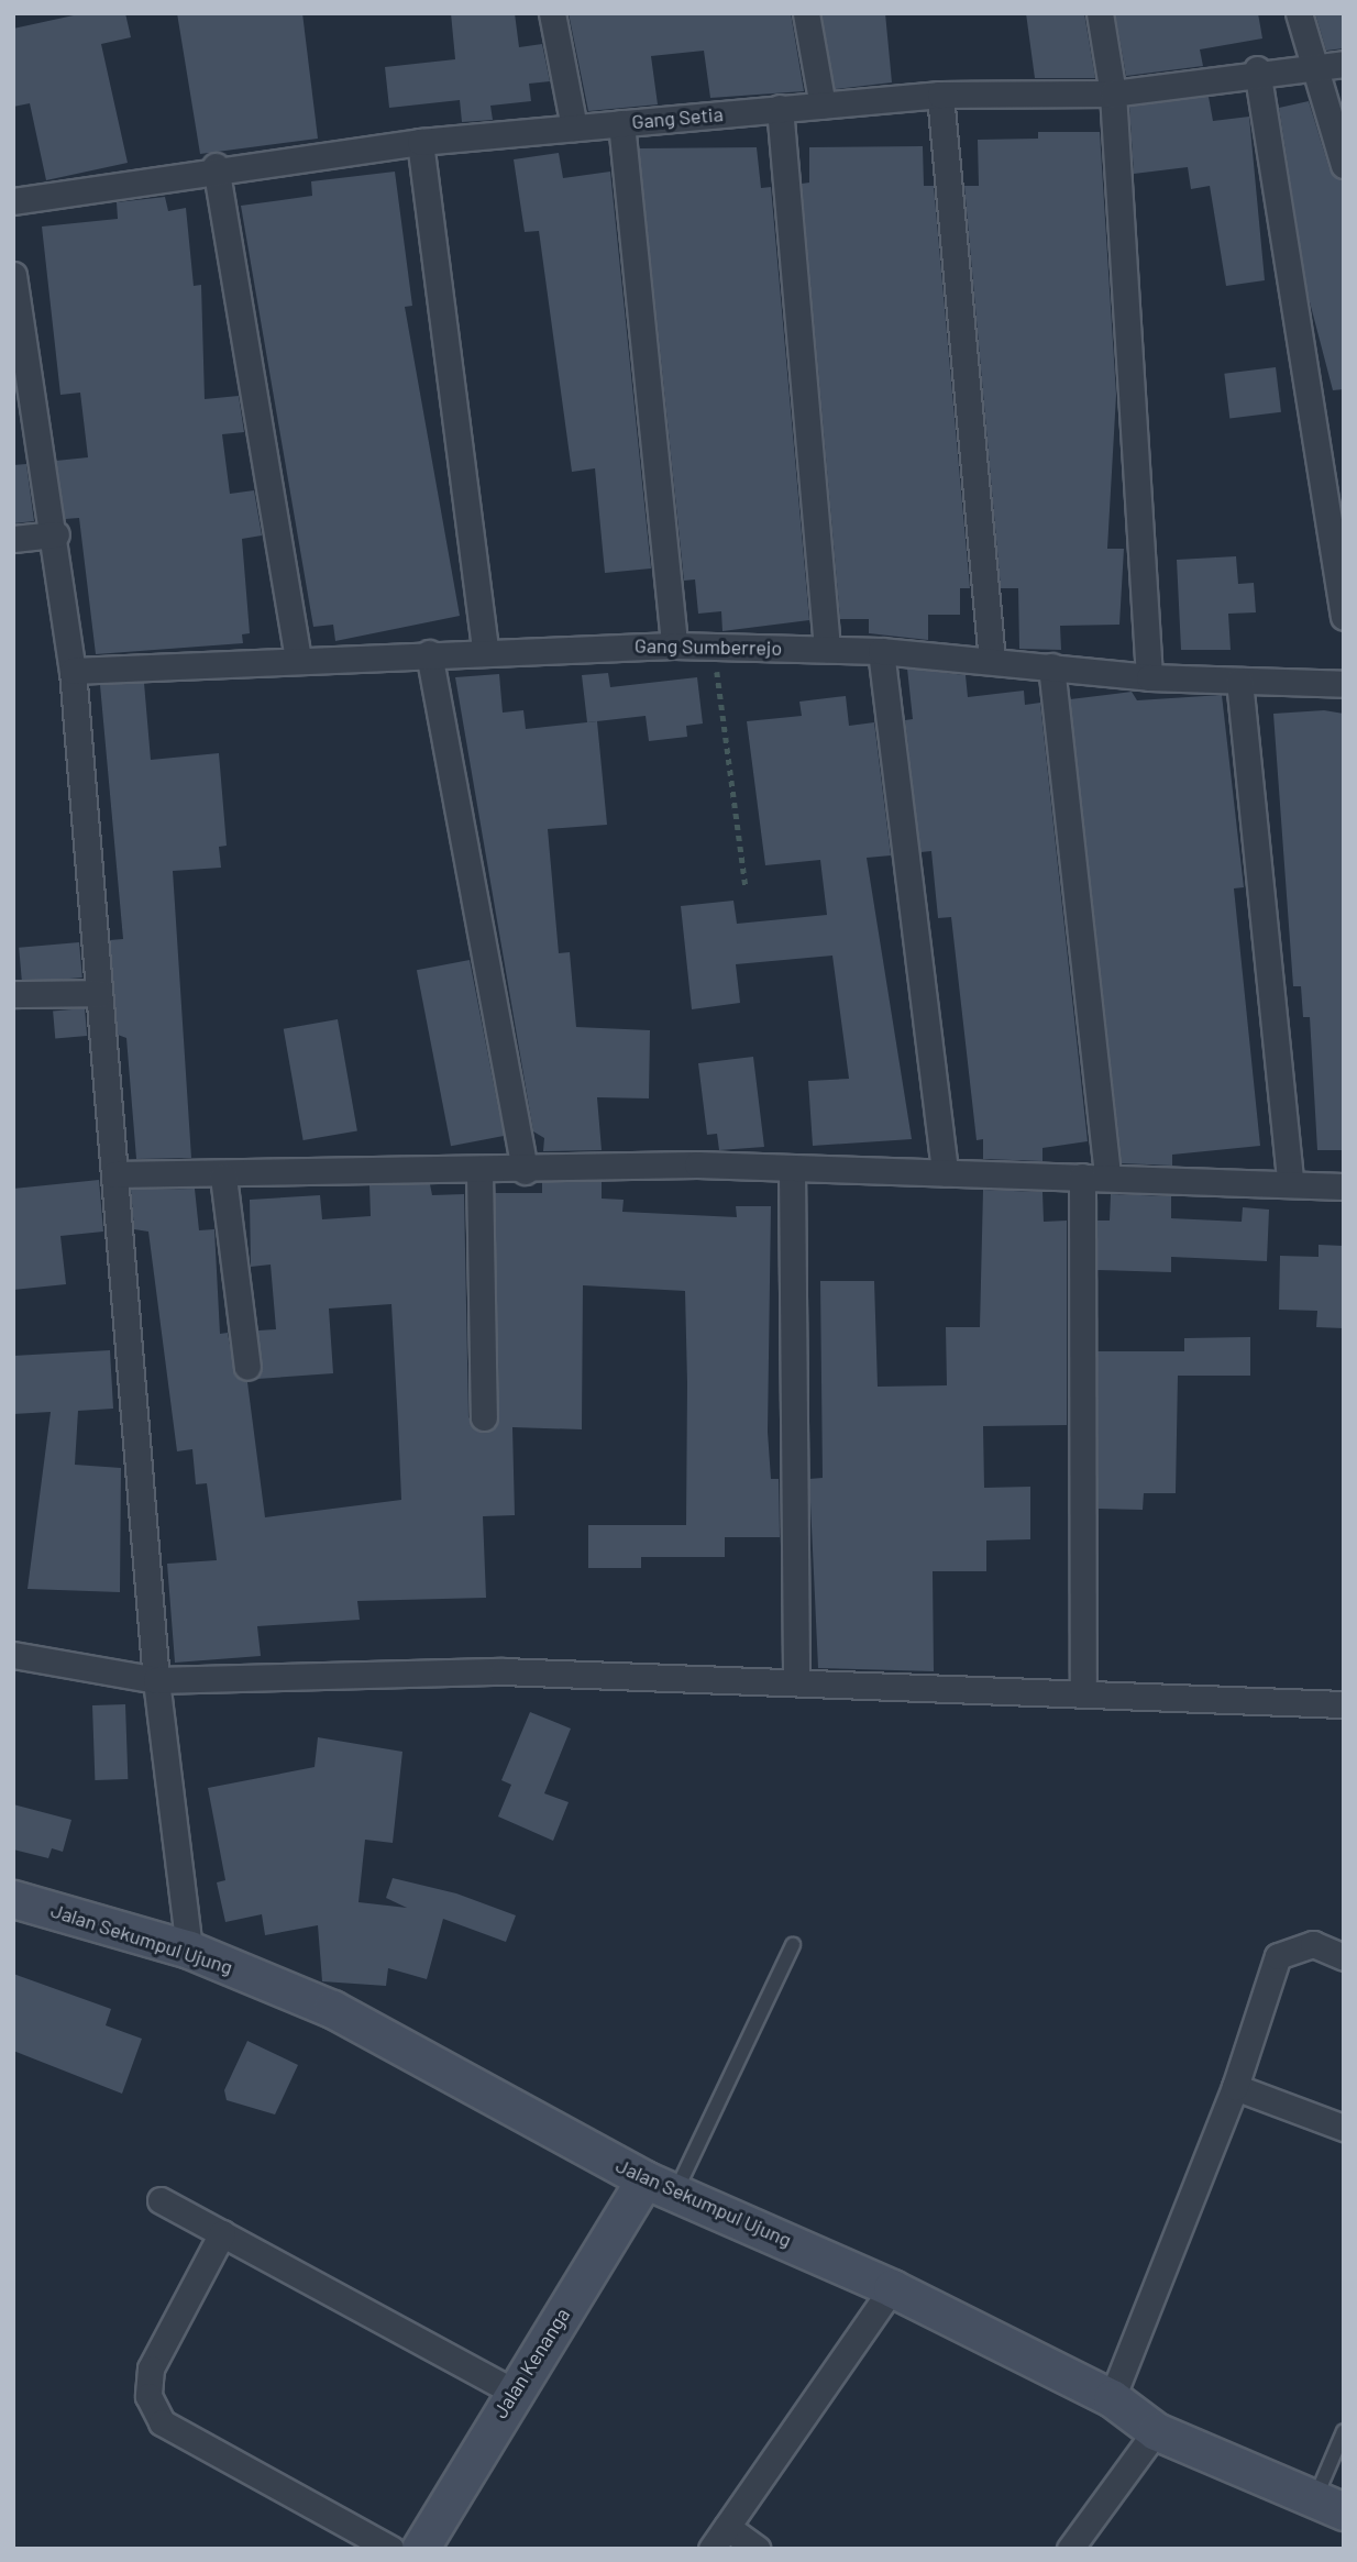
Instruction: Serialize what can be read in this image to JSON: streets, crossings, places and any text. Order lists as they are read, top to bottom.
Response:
{
  "streets": {
    "main road": ["Jalan Sekumpul Ujung", "Jalan Kenanga"],
    "street": ["Gang Setia", "Gang Sumberrejo"]
  },
  "crossings": [
    ["Jalan Sekumpul Ujung", "Jalan Kenanga"]
  ]
}
